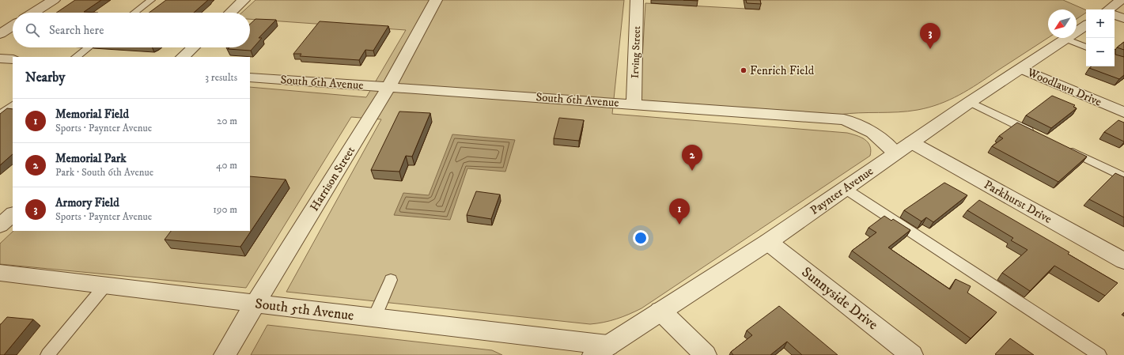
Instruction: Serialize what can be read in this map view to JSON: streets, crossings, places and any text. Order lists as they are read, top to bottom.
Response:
{
  "streets": {
    "street": [
      "Irving Street",
      "South 6th Avenue",
      "Woodlawn Drive",
      "Harrison Street",
      "Paynter Avenue",
      "Parkhurst Drive",
      "Sunnyside Drive",
      "South 5th Avenue"
    ]
  },
  "crossings": [
    ["Irving Street", "South 6th Avenue"],
    ["South 6th Avenue", "Harrison Street"],
    ["South 6th Avenue", "Paynter Avenue"],
    ["Woodlawn Drive", "Paynter Avenue"],
    ["Harrison Street", "South 5th Avenue"],
    ["Paynter Avenue", "Parkhurst Drive"],
    ["Paynter Avenue", "Sunnyside Drive"],
    ["Paynter Avenue", "South 5th Avenue"]
  ],
  "places": ["Fenrich Field"],
  "north": "bottom left",
  "page": {
    "map_buttons": ["+", "−"],
    "search": "Search here",
    "pins": ["3", "2", "1"],
    "heading": ["Nearby", "3 results"],
    "list": [
      {
        "mark": "1",
        "name": "Memorial Field",
        "note": "Sports · Paynter Avenue",
        "value": "20 m"
      },
      {
        "mark": "2",
        "name": "Memorial Park",
        "note": "Park · South 6th Avenue",
        "value": "40 m"
      },
      {
        "mark": "3",
        "name": "Armory Field",
        "note": "Sports · Paynter Avenue",
        "value": "190 m"
      }
    ]
  }
}
